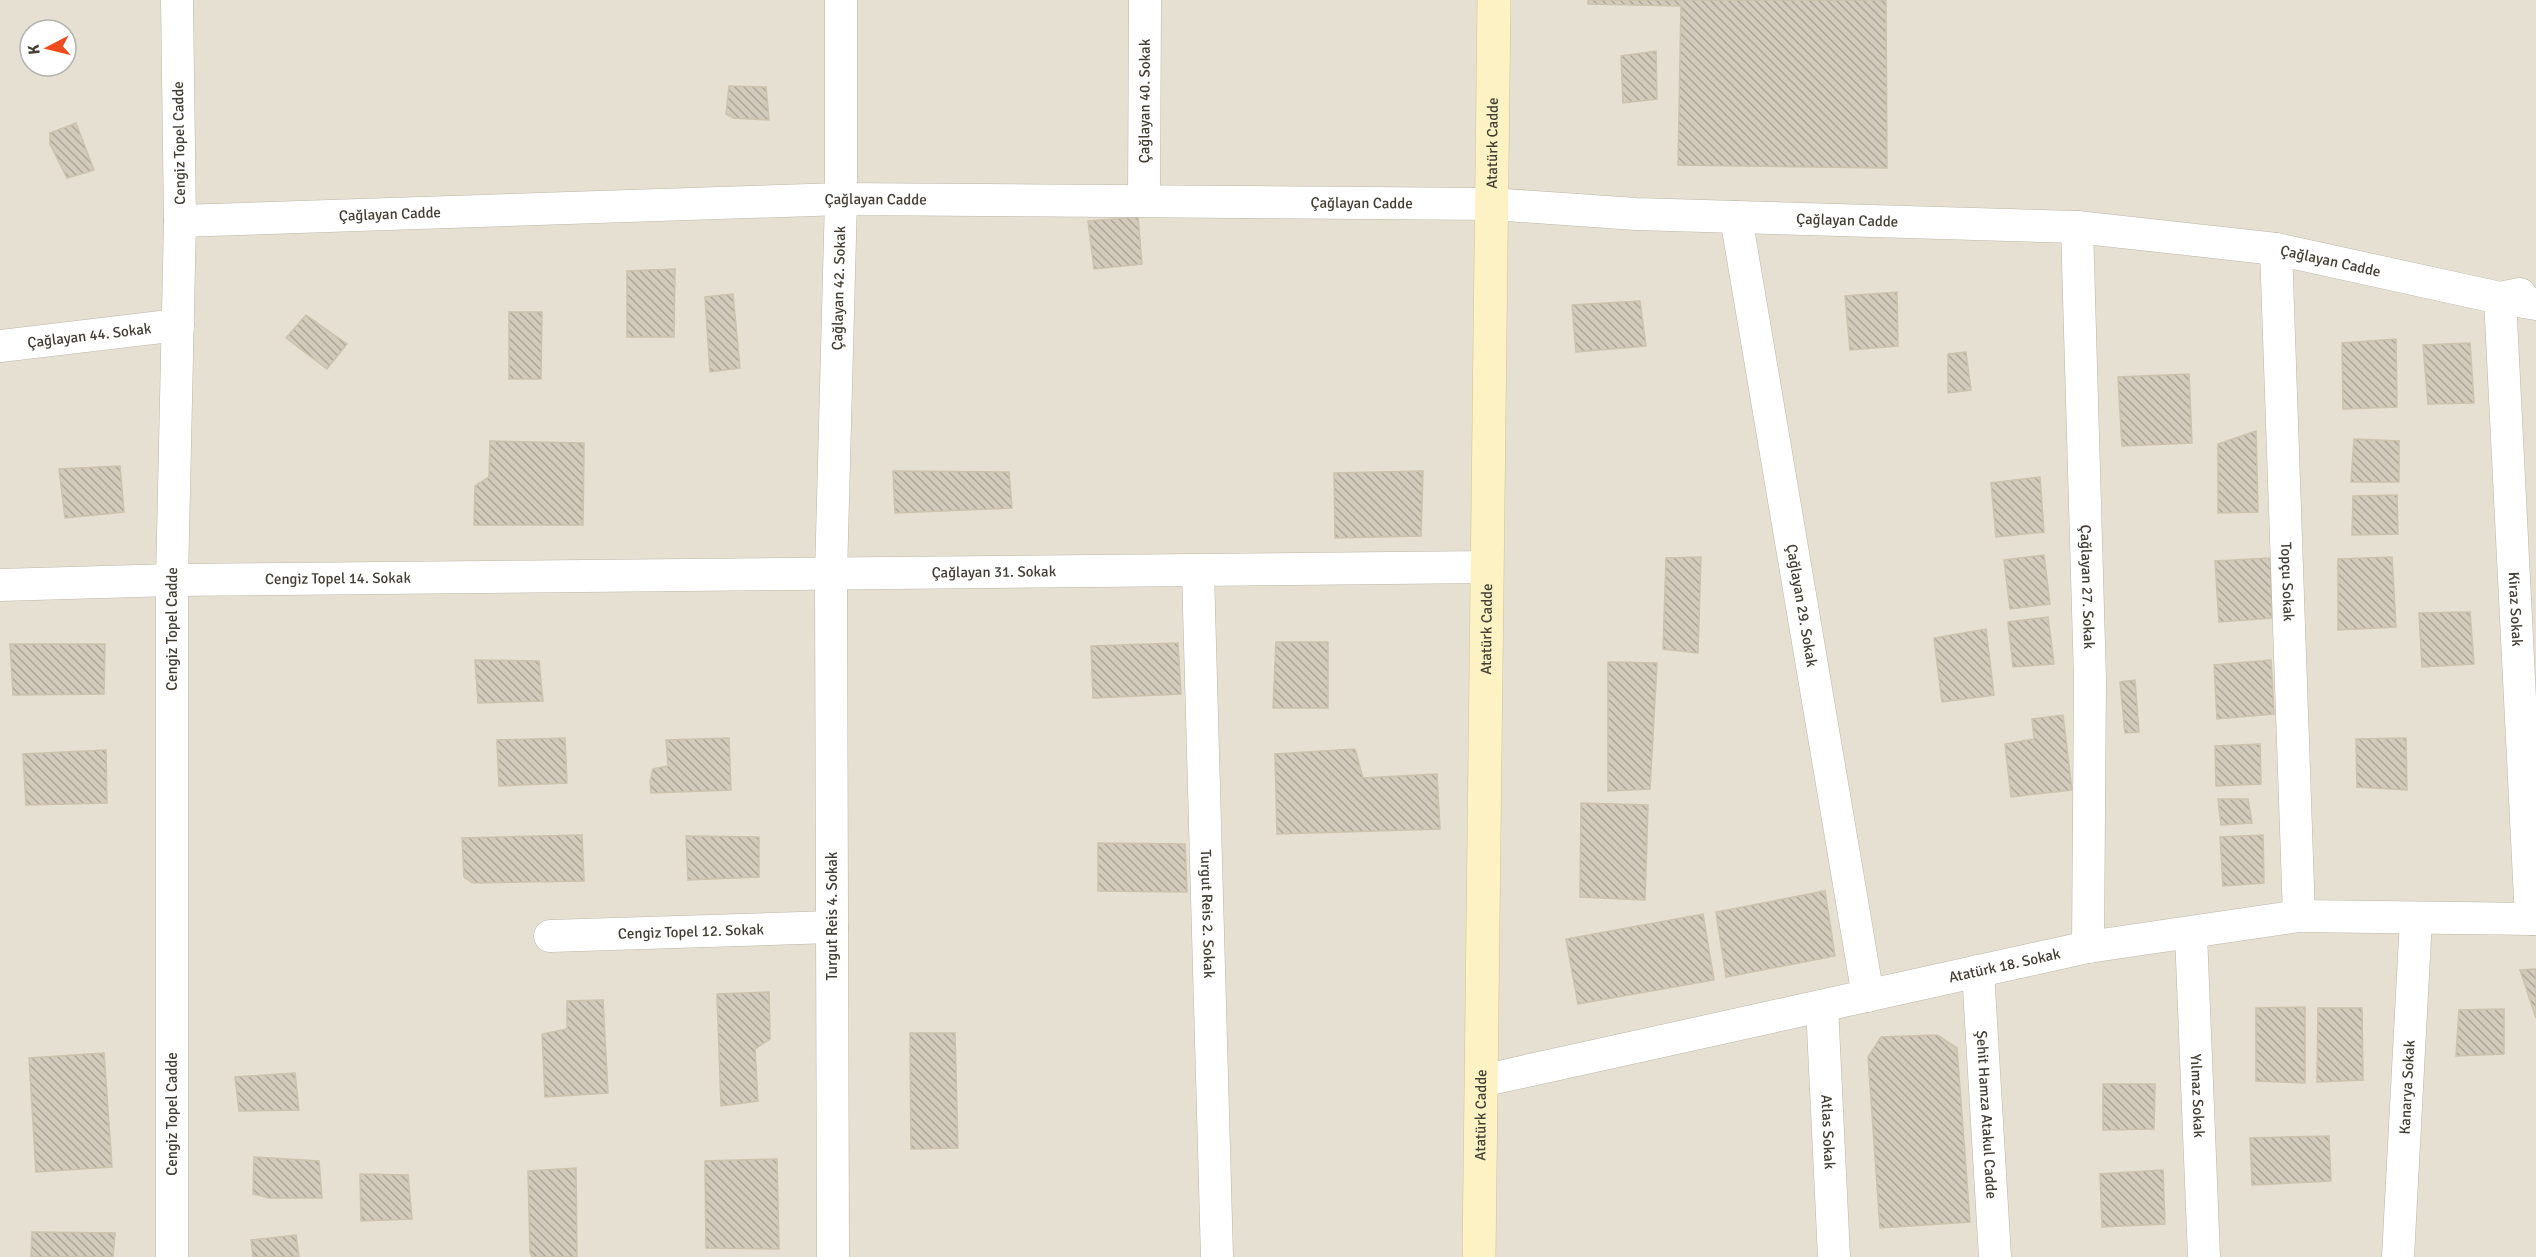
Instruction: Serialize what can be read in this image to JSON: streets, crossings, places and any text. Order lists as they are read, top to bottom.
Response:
{
  "streets": {
    "main road": ["Atatürk Cadde"],
    "street": [
      "Çağlayan 40. Sokak",
      "Cengiz Topel Cadde",
      "Çağlayan Cadde",
      "Çağlayan 42. Sokak",
      "Çağlayan 44. Sokak",
      "Çağlayan 31. Sokak",
      "Cengiz Topel 14. Sokak",
      "Topçu Sokak",
      "Çağlayan 27. Sokak",
      "Çağlayan 29. Sokak",
      "Kiraz Sokak",
      "Turgut Reis 2. Sokak",
      "Turgut Reis 4. Sokak",
      "Cengiz Topel 12. Sokak",
      "Atatürk 18. Sokak",
      "Kanarya Sokak",
      "Yılmaz Sokak",
      "Şehit Hamza Atakul Cadde",
      "Atlas Sokak"
    ]
  },
  "crossings": [
    ["Çağlayan 40. Sokak", "Çağlayan Cadde"],
    ["Cengiz Topel Cadde", "Çağlayan Cadde"],
    ["Cengiz Topel Cadde", "Çağlayan 44. Sokak"],
    ["Cengiz Topel Cadde", "Cengiz Topel 14. Sokak"],
    ["Atatürk Cadde", "Çağlayan Cadde"],
    ["Atatürk Cadde", "Çağlayan 31. Sokak"],
    ["Atatürk Cadde", "Atatürk 18. Sokak"],
    ["Çağlayan Cadde", "Çağlayan 42. Sokak"],
    ["Çağlayan Cadde", "Topçu Sokak"],
    ["Çağlayan Cadde", "Çağlayan 27. Sokak"],
    ["Çağlayan Cadde", "Çağlayan 29. Sokak"],
    ["Çağlayan Cadde", "Kiraz Sokak"],
    ["Çağlayan 42. Sokak", "Çağlayan 31. Sokak"],
    ["Çağlayan 42. Sokak", "Turgut Reis 4. Sokak"],
    ["Çağlayan 31. Sokak", "Cengiz Topel 14. Sokak"],
    ["Çağlayan 31. Sokak", "Turgut Reis 2. Sokak"],
    ["Çağlayan 31. Sokak", "Turgut Reis 4. Sokak"],
    ["Topçu Sokak", "Atatürk 18. Sokak"],
    ["Çağlayan 27. Sokak", "Atatürk 18. Sokak"],
    ["Çağlayan 29. Sokak", "Atatürk 18. Sokak"],
    ["Kiraz Sokak", "Atatürk 18. Sokak"],
    ["Turgut Reis 4. Sokak", "Cengiz Topel 12. Sokak"],
    ["Atatürk 18. Sokak", "Kanarya Sokak"],
    ["Atatürk 18. Sokak", "Yılmaz Sokak"],
    ["Atatürk 18. Sokak", "Şehit Hamza Atakul Cadde"],
    ["Atatürk 18. Sokak", "Atlas Sokak"]
  ],
  "north": "left"
}
